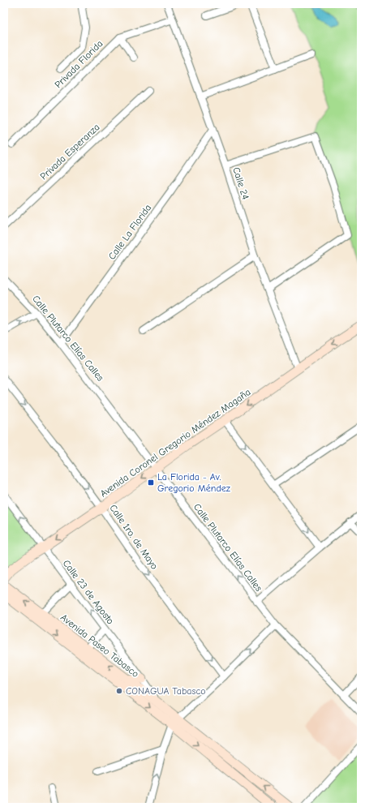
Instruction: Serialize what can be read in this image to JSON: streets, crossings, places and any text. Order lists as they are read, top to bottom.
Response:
{
  "streets": {
    "main road": ["Avenida Coronel Gregorio Méndez Magaña", "Avenida Paseo Tabasco"],
    "street": [
      "Privada Florida",
      "Privada Esperanza",
      "Calle 24",
      "Calle La Florida",
      "Calle Plutarco Elías Calles",
      "Calle 1ro. de Mayo",
      "Calle 23 de Agosto"
    ]
  },
  "crossings": [
    ["Privada Florida", "Calle 24"],
    ["Calle 24", "Calle La Florida"],
    ["Calle 24", "Avenida Coronel Gregorio Méndez Magaña"],
    ["Calle La Florida", "Calle Plutarco Elías Calles"],
    ["Calle Plutarco Elías Calles", "Avenida Coronel Gregorio Méndez Magaña"],
    ["Avenida Coronel Gregorio Méndez Magaña", "Calle 1ro. de Mayo"],
    ["Avenida Coronel Gregorio Méndez Magaña", "Calle 23 de Agosto"],
    ["Calle 23 de Agosto", "Avenida Paseo Tabasco"]
  ],
  "one_way": ["Avenida Coronel Gregorio Méndez Magaña", "Calle 1ro. de Mayo", "Calle 23 de Agosto"],
  "places": {
    "transit": ["La Florida - Av. Gregorio Méndez"],
    "other": ["CONAGUA Tabasco"]
  }
}
